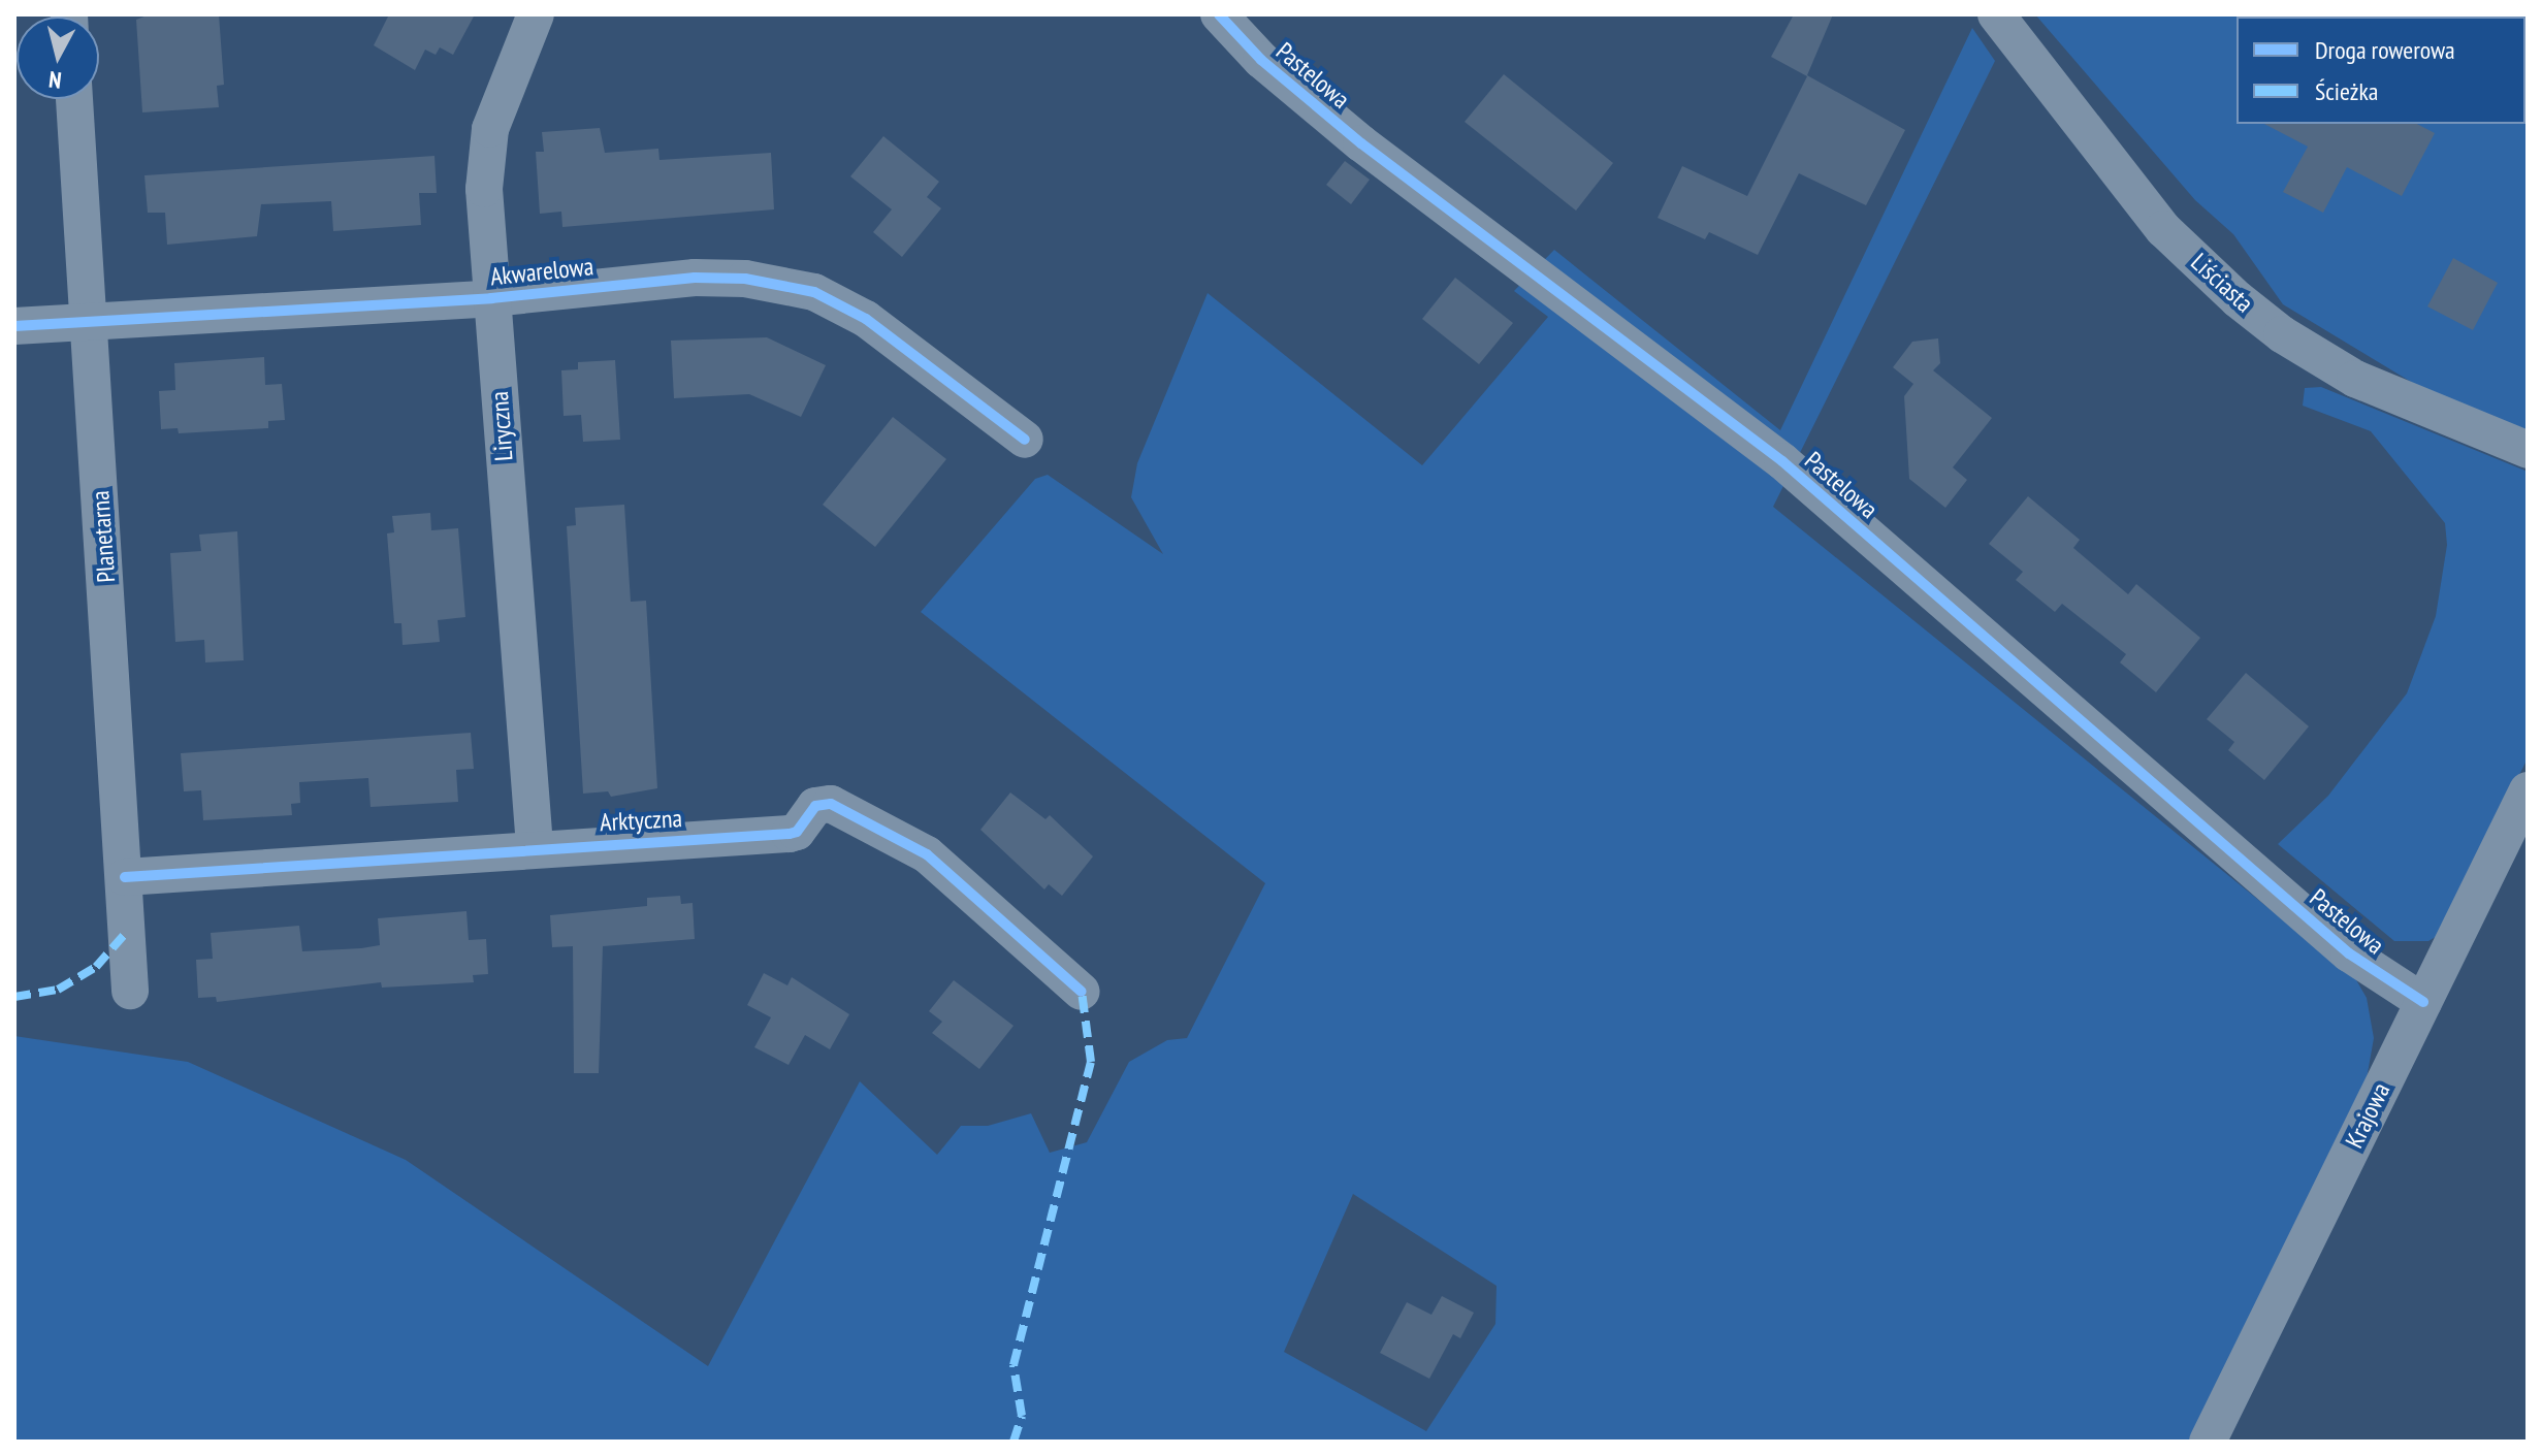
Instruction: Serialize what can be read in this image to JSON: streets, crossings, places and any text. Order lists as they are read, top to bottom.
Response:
{
  "streets": {
    "street": [
      "Pastelowa",
      "Akwarelowa",
      "Liściasta",
      "Liryczna",
      "Planetarna",
      "Arktyczna",
      "Krajowa"
    ]
  },
  "crossings": [
    ["Pastelowa", "Krajowa"],
    ["Akwarelowa", "Liryczna"],
    ["Akwarelowa", "Planetarna"],
    ["Liryczna", "Arktyczna"],
    ["Planetarna", "Arktyczna"]
  ],
  "legend": ["Droga rowerowa", "Ścieżka"],
  "north": "bottom"
}
